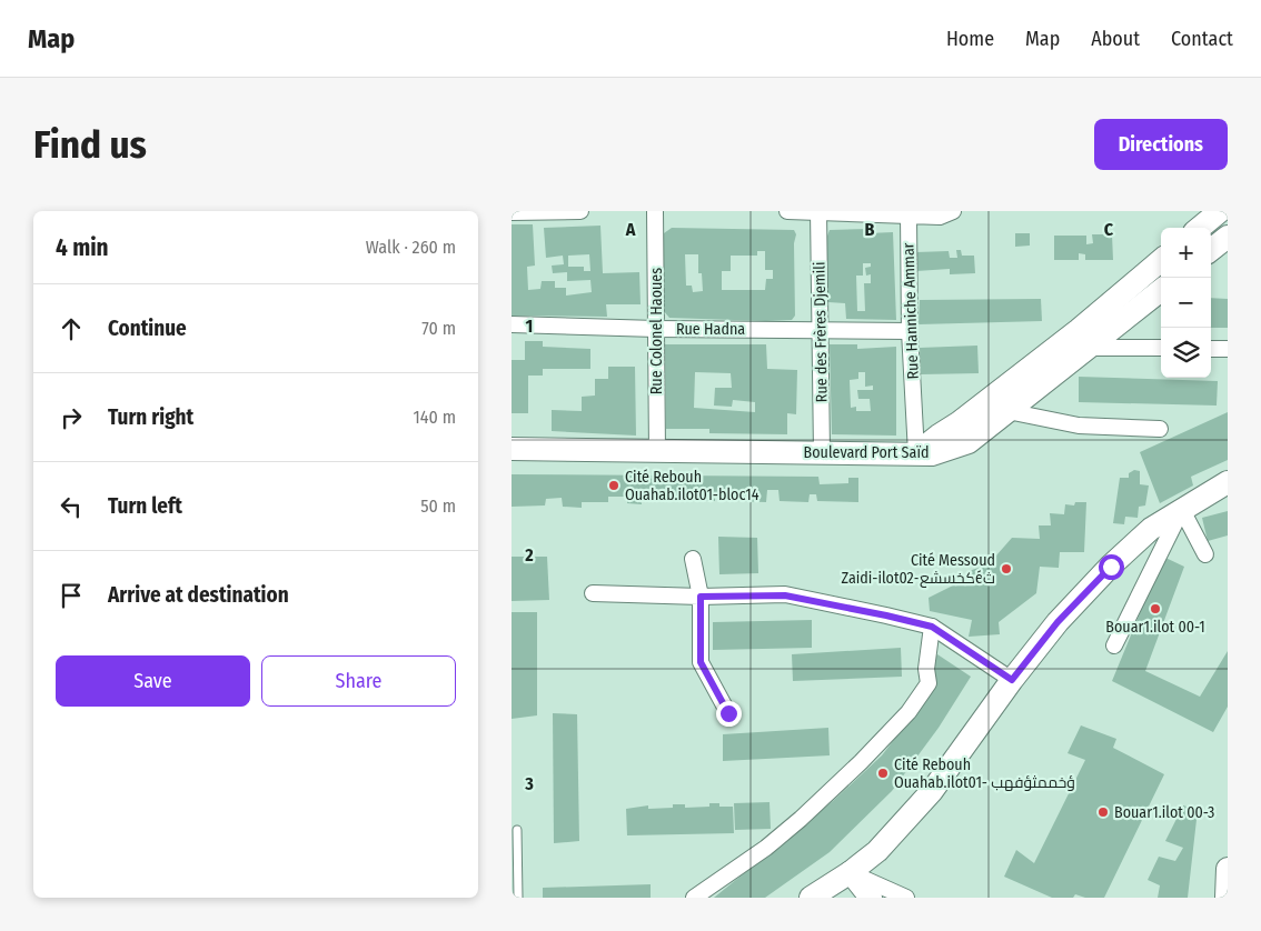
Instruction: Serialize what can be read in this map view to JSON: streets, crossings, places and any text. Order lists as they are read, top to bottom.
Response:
{
  "streets": {
    "main road": ["Boulevard Port Saïd"],
    "street": [
      "Rue Hanniche Ammar",
      "Rue Hadna",
      "Rue Colonel Haoues",
      "Rue des Frères Djemili"
    ]
  },
  "crossings": [
    ["Rue Hanniche Ammar", "Rue Hadna"],
    ["Rue Hanniche Ammar", "Boulevard Port Saïd"],
    ["Rue Hadna", "Rue Colonel Haoues"],
    ["Rue Hadna", "Rue des Frères Djemili"],
    ["Rue Colonel Haoues", "Boulevard Port Saïd"],
    ["Rue des Frères Djemili", "Boulevard Port Saïd"]
  ],
  "places": [
    "Cité Rebouh Ouahab.ilot01-bloc14",
    "Cité Messoud Zaidi-ilot02-كخسشعéث",
    "Bouar1.ilot 00-1",
    "Cité Rebouh Ouahab.ilot01- ؤخممثؤفهب",
    "Bouar1.ilot 00-3"
  ],
  "page": {
    "header": "Map",
    "nav": [
      "Home",
      "Map",
      "About",
      "Contact"
    ],
    "buttons": [
      "Directions",
      ["Save", "Share"]
    ],
    "title": "Find us",
    "heading": ["4 min", "Walk · 260 m"],
    "map_buttons": ["+", "−"],
    "list": [
      ["Continue", "70 m"],
      ["Turn right", "140 m"],
      ["Turn left", "50 m"],
      "Arrive at destination"
    ]
  },
  "grid": {
    "columns": ["A", "B", "C"],
    "rows": ["1", "2", "3"]
  }
}
